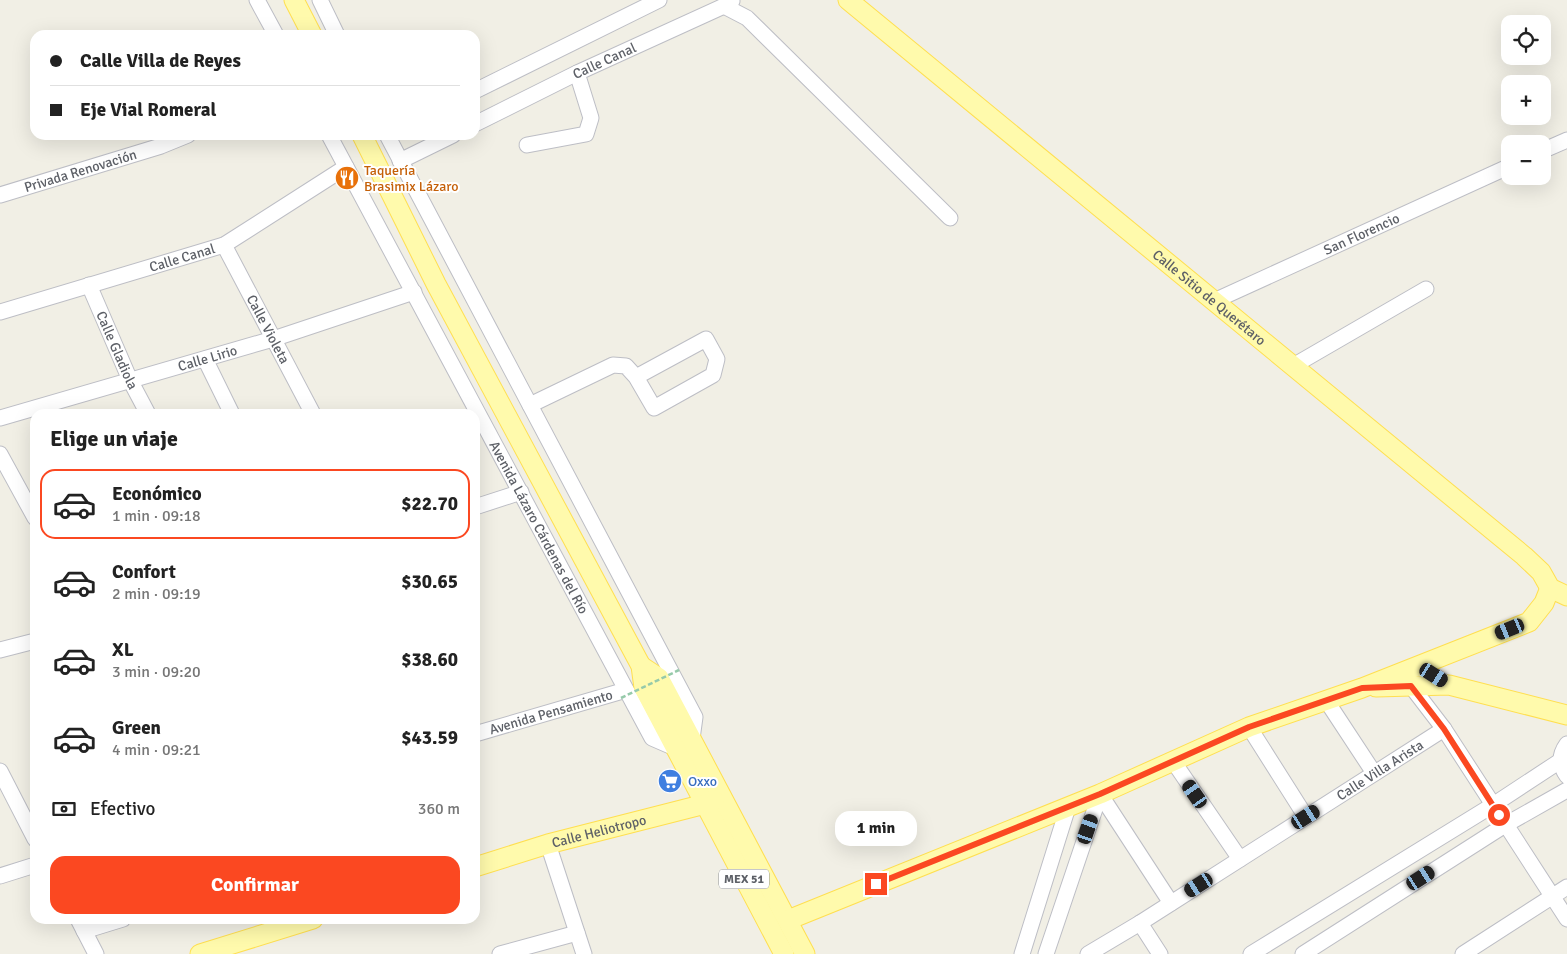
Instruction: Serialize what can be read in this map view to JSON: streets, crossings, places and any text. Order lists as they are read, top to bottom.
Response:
{
  "streets": {
    "main road": [
      "Calle Sitio de Querétaro",
      "Avenida Lázaro Cárdenas del Río",
      "Calle Heliotropo",
      "MEX 51"
    ],
    "street": [
      "Calle Canal",
      "Privada Renovación",
      "San Florencio",
      "Calle Violeta",
      "Calle Gladiola",
      "Calle Lirio",
      "Avenida Pensamiento",
      "Calle Villa Arista"
    ]
  },
  "crossings": [
    ["Calle Canal", "Calle Violeta"],
    ["Calle Canal", "Calle Gladiola"],
    ["Calle Canal", "Avenida Lázaro Cárdenas del Río"],
    ["San Florencio", "Calle Sitio de Querétaro"],
    ["Calle Violeta", "Calle Lirio"],
    ["Calle Gladiola", "Calle Lirio"],
    ["Calle Lirio", "Avenida Lázaro Cárdenas del Río"],
    ["Avenida Lázaro Cárdenas del Río", "Avenida Pensamiento"],
    ["Avenida Lázaro Cárdenas del Río", "Calle Heliotropo"]
  ],
  "places": {
    "restaurant": ["Taquería Brasimix Lázaro"],
    "supermarket": ["Oxxo"]
  },
  "page": {
    "map_buttons": ["+", "−"],
    "banner": ["Calle Villa de Reyes", "Eje Vial Romeral"],
    "heading": "Elige un viaje",
    "list": [
      {
        "name": "Económico",
        "note": "1 min · 09:18",
        "value": "$22.70"
      },
      {
        "name": "Confort",
        "note": "2 min · 09:19",
        "value": "$30.65"
      },
      {
        "name": "XL",
        "note": "3 min · 09:20",
        "value": "$38.60"
      },
      {
        "name": "Green",
        "note": "4 min · 09:21",
        "value": "$43.59"
      }
    ],
    "pay": ["Efectivo", "360 m"],
    "bubble": "1 min",
    "buttons": "Confirmar"
  }
}
